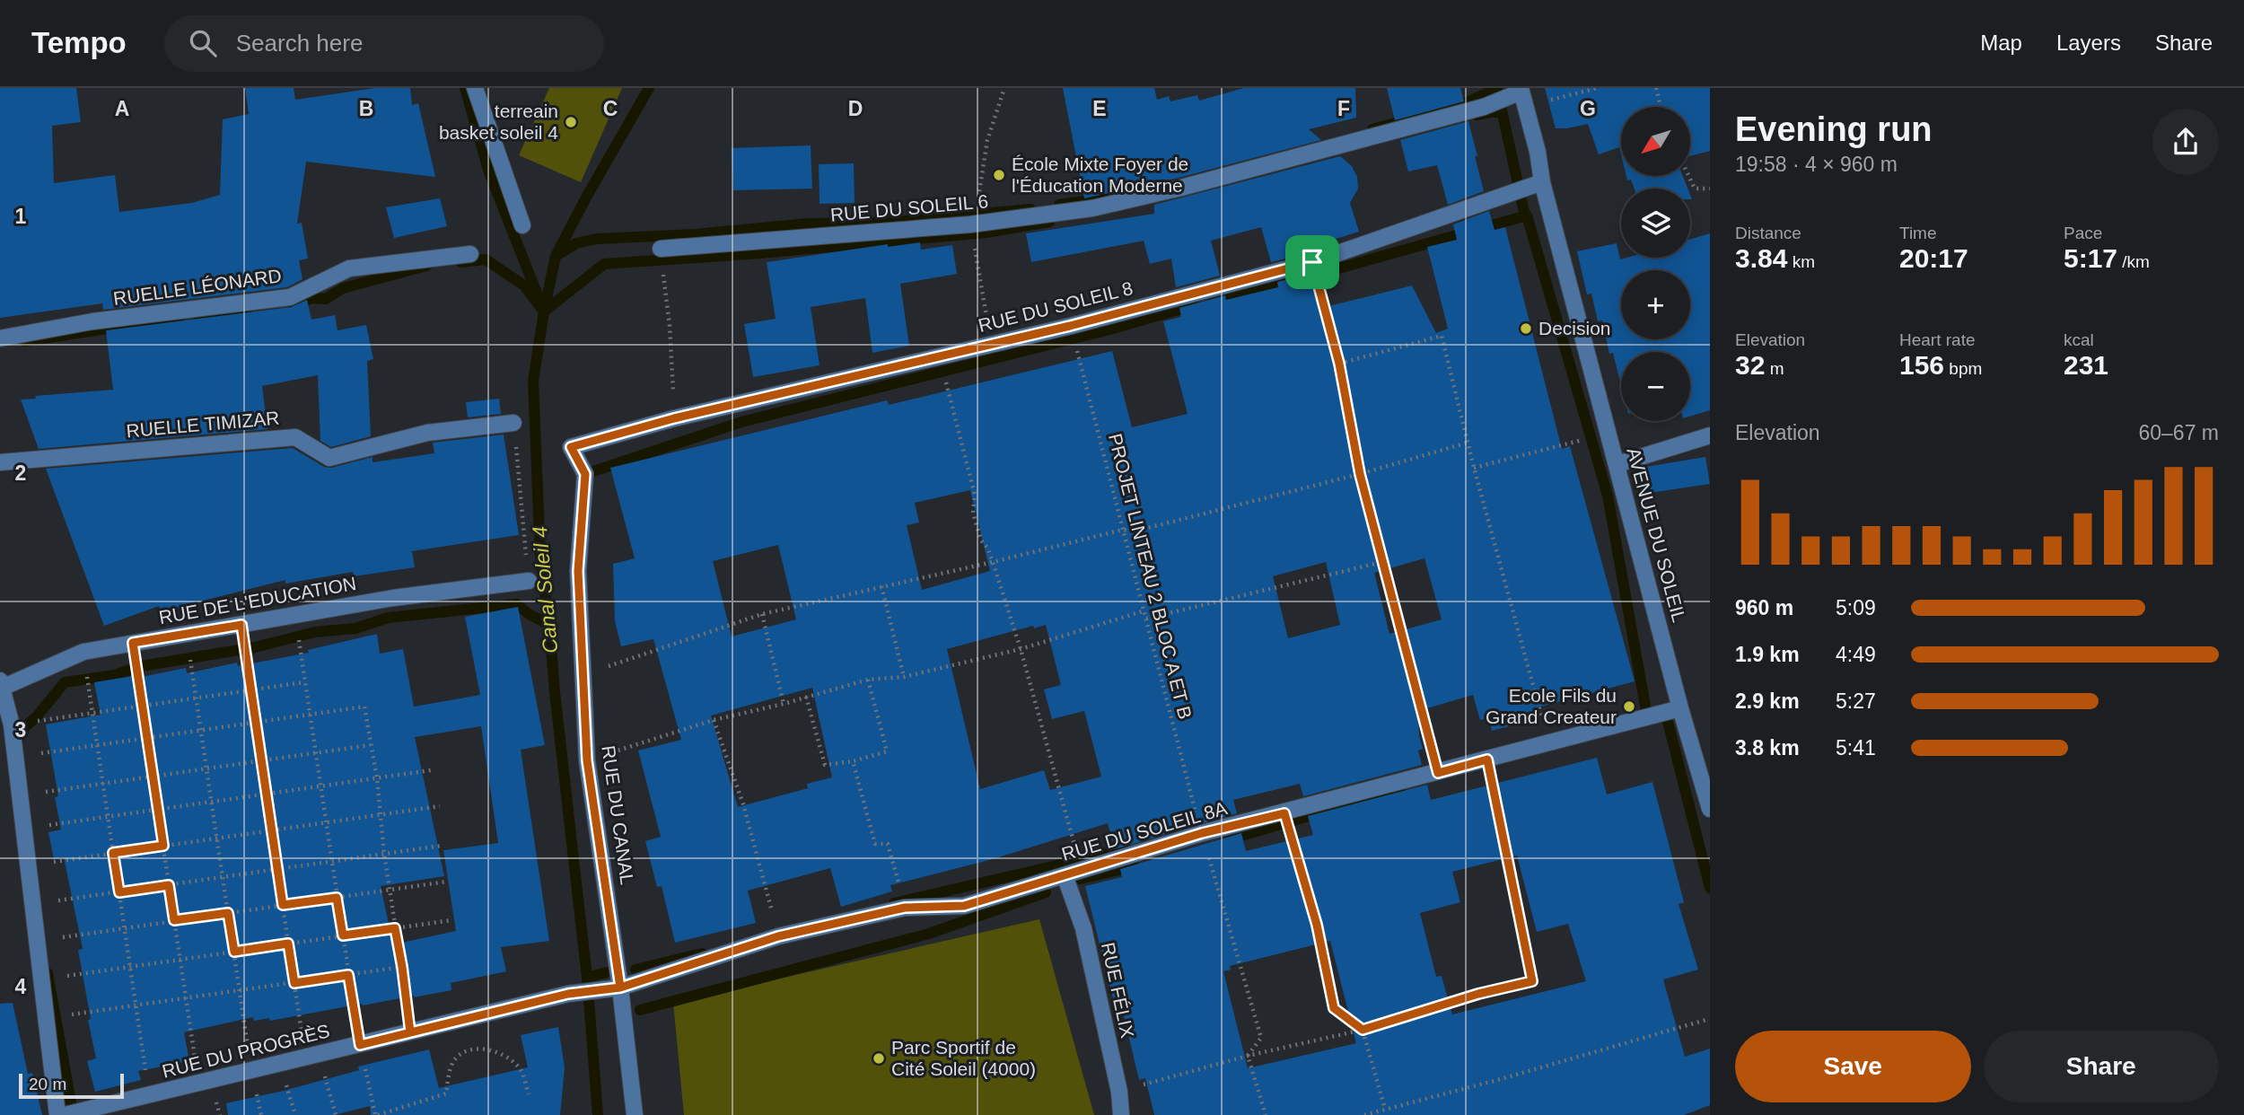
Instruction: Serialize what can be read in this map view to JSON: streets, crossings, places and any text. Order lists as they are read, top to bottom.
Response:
{
  "streets": {
    "street": [
      "RUE DU SOLEIL 6",
      "RUELLE LÉONARD",
      "RUE DU SOLEIL 8",
      "RUELLE TIMIZAR",
      "AVENUE DU SOLEIL",
      "RUE DE L'EDUCATION",
      "RUE DU CANAL",
      "RUE DU SOLEIL 8A",
      "RUE FÉLIX",
      "RUE DU PROGRÈS"
    ],
    "path": ["PROJET LINTEAU 2 BLOC A ET B"]
  },
  "crossings": [
    ["RUE DU SOLEIL 6", "AVENUE DU SOLEIL"],
    ["RUE DU SOLEIL 8", "AVENUE DU SOLEIL"],
    ["RUE DU SOLEIL 8", "PROJET LINTEAU 2 BLOC A ET B"],
    ["RUE DU SOLEIL 8", "RUE DU CANAL"],
    ["AVENUE DU SOLEIL", "RUE DU SOLEIL 8A"],
    ["PROJET LINTEAU 2 BLOC A ET B", "RUE DU SOLEIL 8A"],
    ["RUE DU CANAL", "RUE DU SOLEIL 8A"],
    ["RUE DU CANAL", "RUE DU PROGRÈS"],
    ["RUE DU SOLEIL 8A", "RUE FÉLIX"],
    ["RUE DU SOLEIL 8A", "RUE DU PROGRÈS"]
  ],
  "water": ["Canal Soleil 4"],
  "places": [
    "terreain basket soleil 4",
    "École Mixte Foyer de l'Éducation Moderne",
    "Decision",
    "Ecole Fils du Grand Createur",
    "Parc Sportif de Cité Soleil (4000)"
  ],
  "scale_bar": "20 m",
  "north": "bottom left",
  "page": {
    "header": "Tempo",
    "search": "Search here",
    "nav": ["Map", "Layers", "Share"],
    "heading": ["Evening run", "19:58 · 4 × 960 m"],
    "map_buttons": ["+", "−"],
    "stats": [
      ["Distance", "3.84 km"],
      ["Time", "20:17"],
      ["Pace", "5:17 /km"],
      ["Elevation", "32 m"],
      ["Heart rate", "156 bpm"],
      ["kcal", "231"]
    ],
    "chart": ["Elevation", "60–67 m"],
    "list": [
      {
        "name": "960 m",
        "note": "5:09"
      },
      {
        "name": "1.9 km",
        "note": "4:49"
      },
      {
        "name": "2.9 km",
        "note": "5:27"
      },
      {
        "name": "3.8 km",
        "note": "5:41"
      }
    ],
    "buttons": ["Save", "Share"],
    "scale": "20 m"
  },
  "grid": {
    "columns": [
      "A",
      "B",
      "C",
      "D",
      "E",
      "F",
      "G"
    ],
    "rows": [
      "1",
      "2",
      "3",
      "4"
    ]
  }
}
